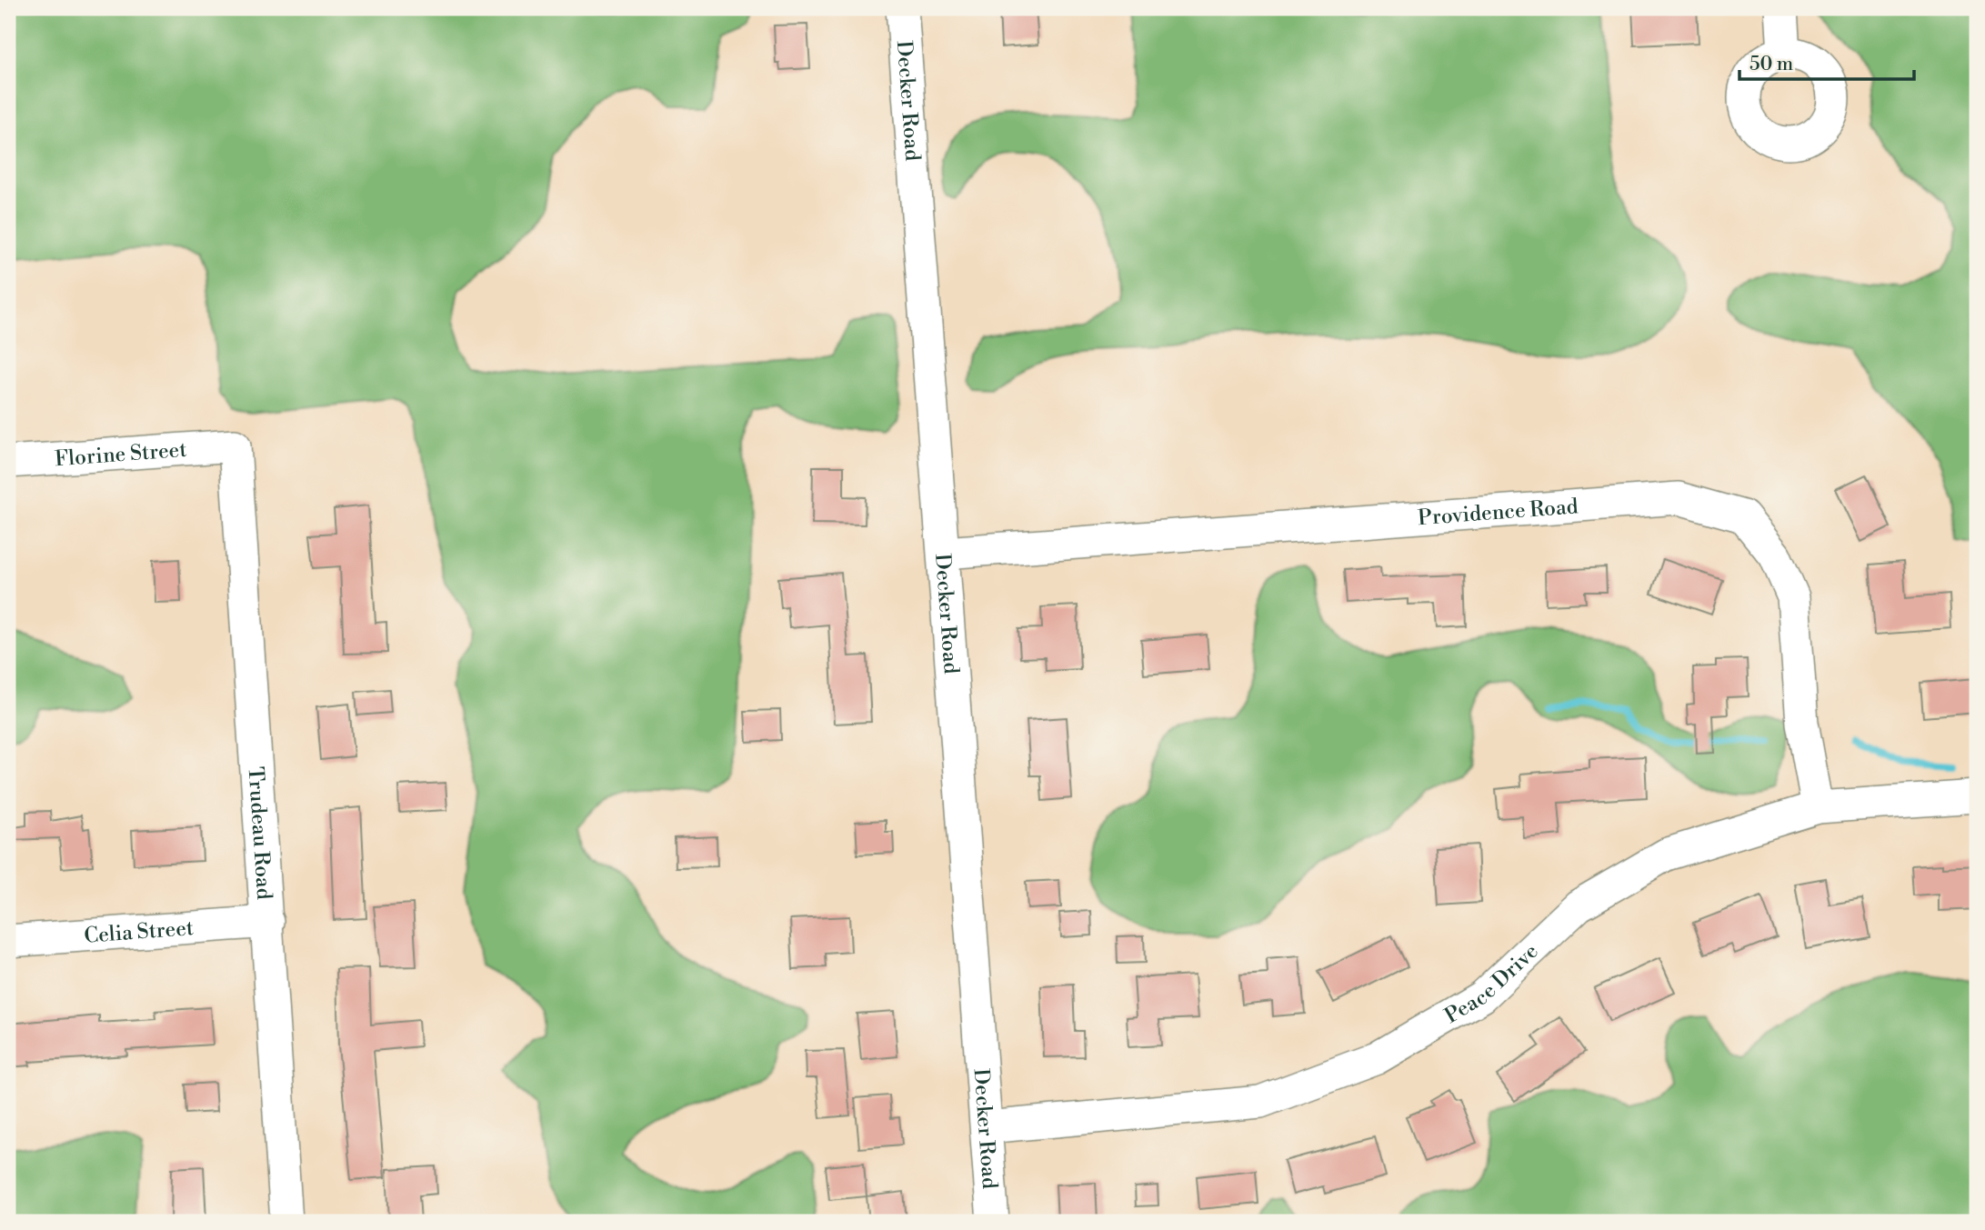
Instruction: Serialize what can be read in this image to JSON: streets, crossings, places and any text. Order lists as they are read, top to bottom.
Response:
{
  "streets": {
    "street": [
      "Decker Road",
      "Florine Street",
      "Providence Road",
      "Trudeau Road",
      "Celia Street",
      "Peace Drive"
    ]
  },
  "crossings": [
    ["Decker Road", "Providence Road"],
    ["Decker Road", "Peace Drive"],
    ["Florine Street", "Trudeau Road"],
    ["Providence Road", "Peace Drive"],
    ["Trudeau Road", "Celia Street"]
  ],
  "scale_bar": "50 m"
}
